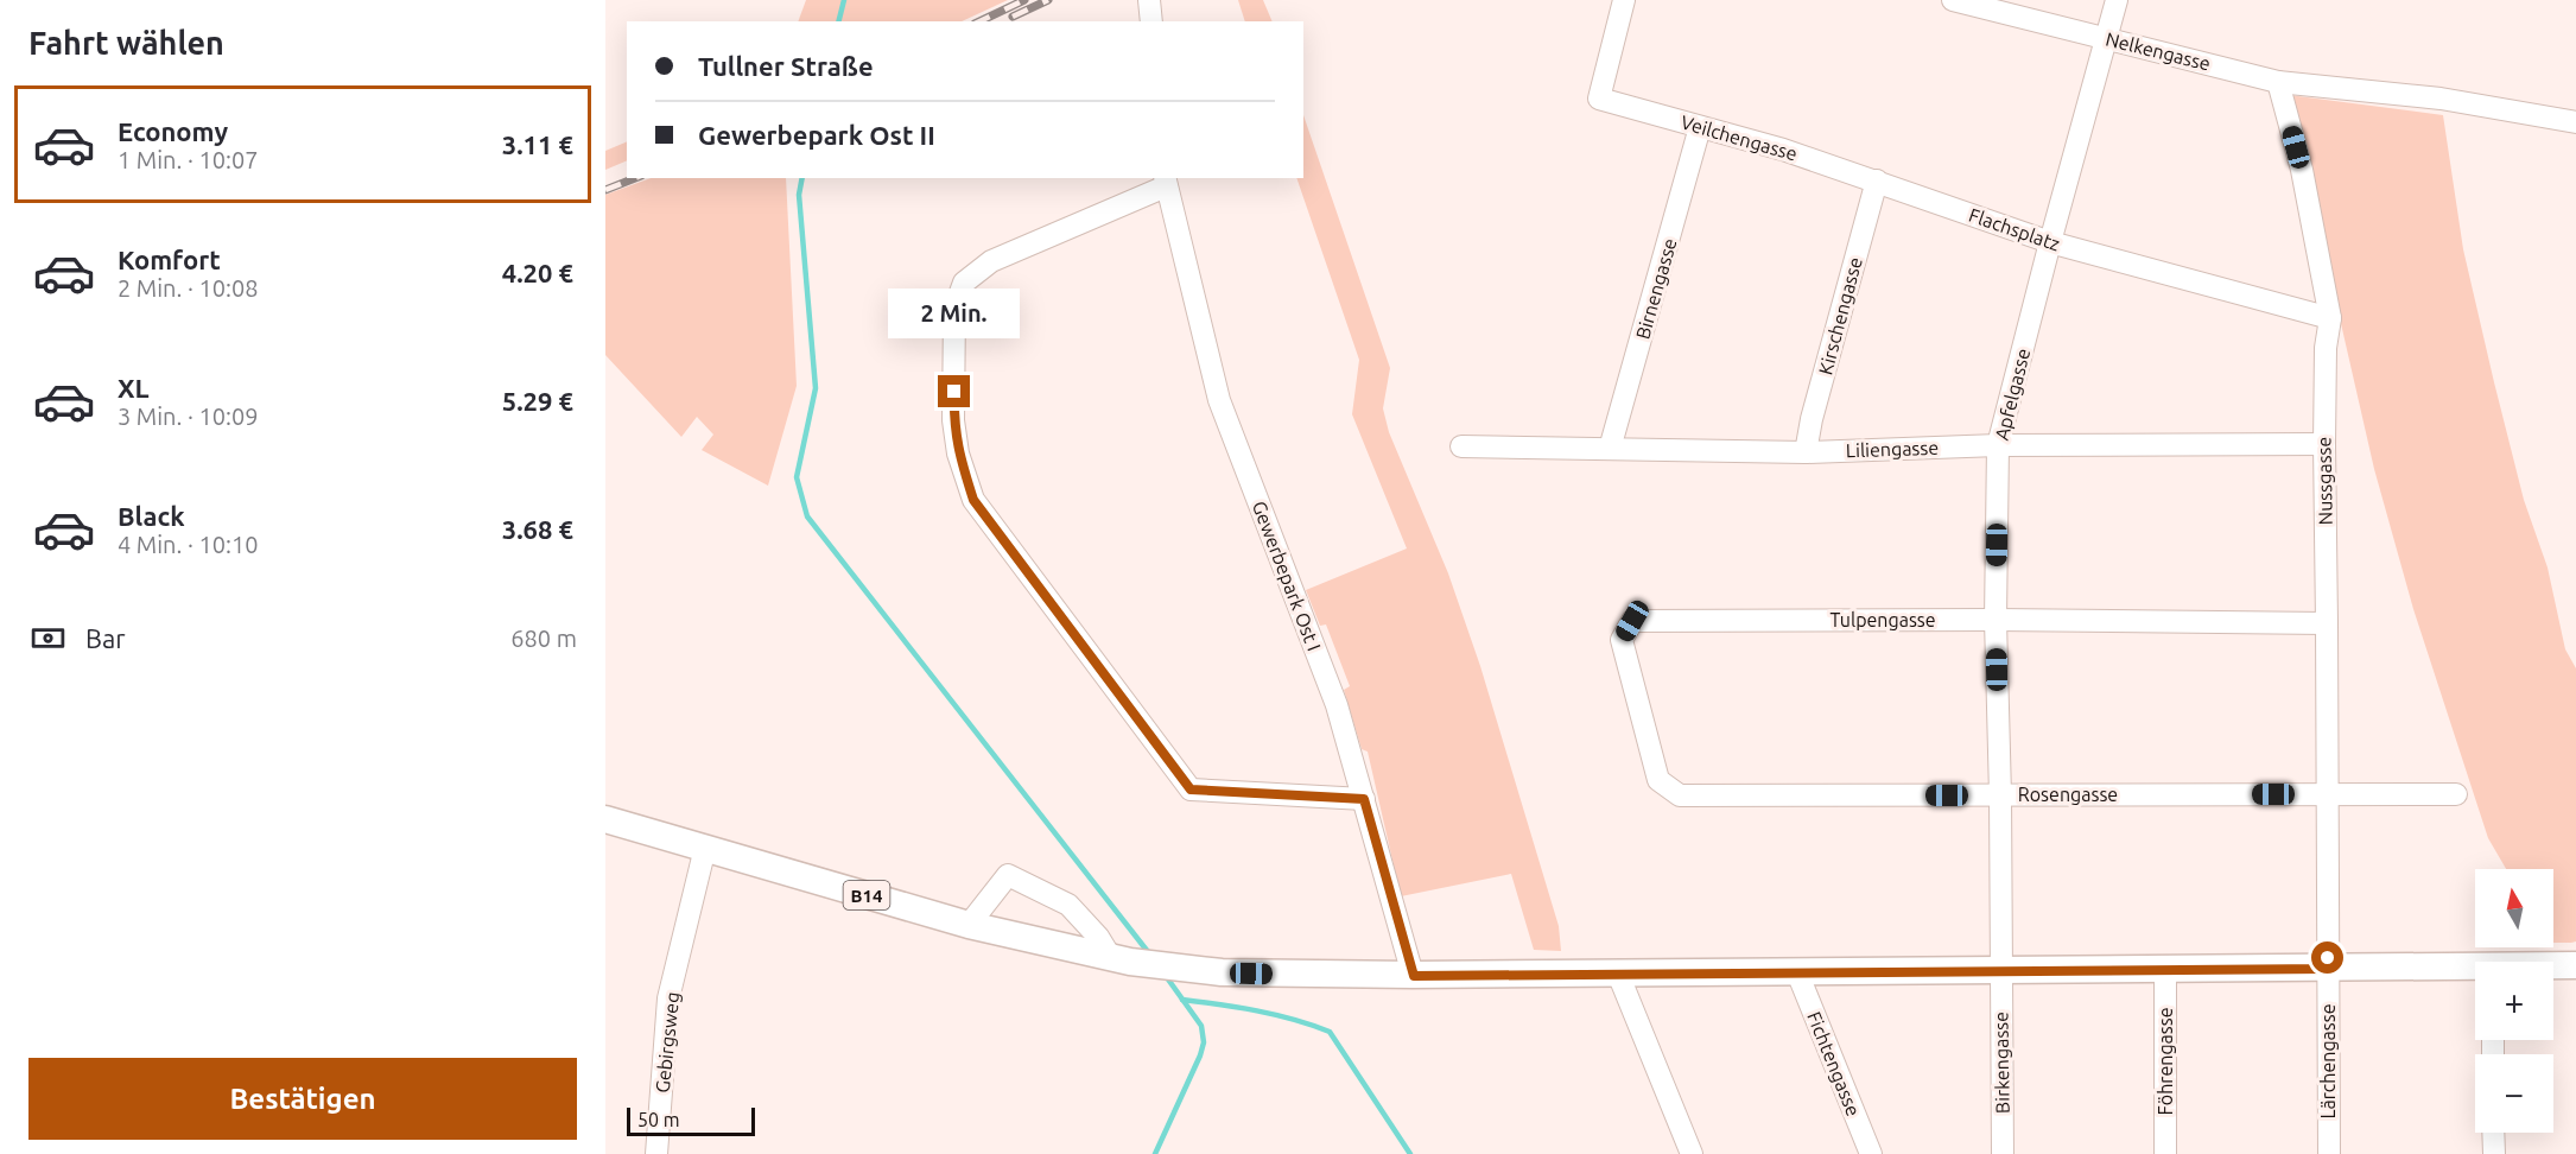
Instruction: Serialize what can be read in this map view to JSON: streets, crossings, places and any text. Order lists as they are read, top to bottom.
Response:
{
  "streets": {
    "main road": ["B14"],
    "street": [
      "Nelkengasse",
      "Veilchengasse",
      "Flachsplatz",
      "Birnengasse",
      "Kirschengasse",
      "Apfelgasse",
      "Liliengasse",
      "Nussgasse",
      "Gewerbepark Ost I",
      "Tulpengasse",
      "Rosengasse",
      "Gebirgsweg",
      "Föhrengasse",
      "Lärchengasse",
      "Birkengasse",
      "Fichtengasse"
    ]
  },
  "crossings": [
    ["Nelkengasse", "Apfelgasse"],
    ["Nelkengasse", "Nussgasse"],
    ["Veilchengasse", "Flachsplatz"],
    ["Veilchengasse", "Birnengasse"],
    ["Veilchengasse", "Kirschengasse"],
    ["Flachsplatz", "Kirschengasse"],
    ["Flachsplatz", "Apfelgasse"],
    ["Flachsplatz", "Nussgasse"],
    ["Birnengasse", "Liliengasse"],
    ["Kirschengasse", "Liliengasse"],
    ["Apfelgasse", "Liliengasse"],
    ["Apfelgasse", "Tulpengasse"],
    ["Apfelgasse", "Rosengasse"],
    ["Apfelgasse", "B14"],
    ["Apfelgasse", "Birkengasse"],
    ["Liliengasse", "Nussgasse"],
    ["Nussgasse", "Tulpengasse"],
    ["Nussgasse", "Rosengasse"],
    ["Nussgasse", "Lärchengasse"],
    ["Gewerbepark Ost I", "B14"],
    ["Tulpengasse", "Rosengasse"],
    ["B14", "Gebirgsweg"],
    ["B14", "Föhrengasse"],
    ["B14", "Lärchengasse"],
    ["B14", "Birkengasse"],
    ["B14", "Fichtengasse"]
  ],
  "scale_bar": "50 m",
  "north": "top",
  "page": {
    "heading": "Fahrt wählen",
    "banner": ["Tullner Straße", "Gewerbepark Ost II"],
    "list": [
      {
        "name": "Economy",
        "note": "1 Min. · 10:07",
        "value": "3.11 €"
      },
      {
        "name": "Komfort",
        "note": "2 Min. · 10:08",
        "value": "4.20 €"
      },
      {
        "name": "XL",
        "note": "3 Min. · 10:09",
        "value": "5.29 €"
      },
      {
        "name": "Black",
        "note": "4 Min. · 10:10",
        "value": "3.68 €"
      }
    ],
    "bubble": "2 Min.",
    "pay": ["Bar", "680 m"],
    "map_buttons": ["+", "−"],
    "buttons": "Bestätigen",
    "scale": "50 m"
  }
}
